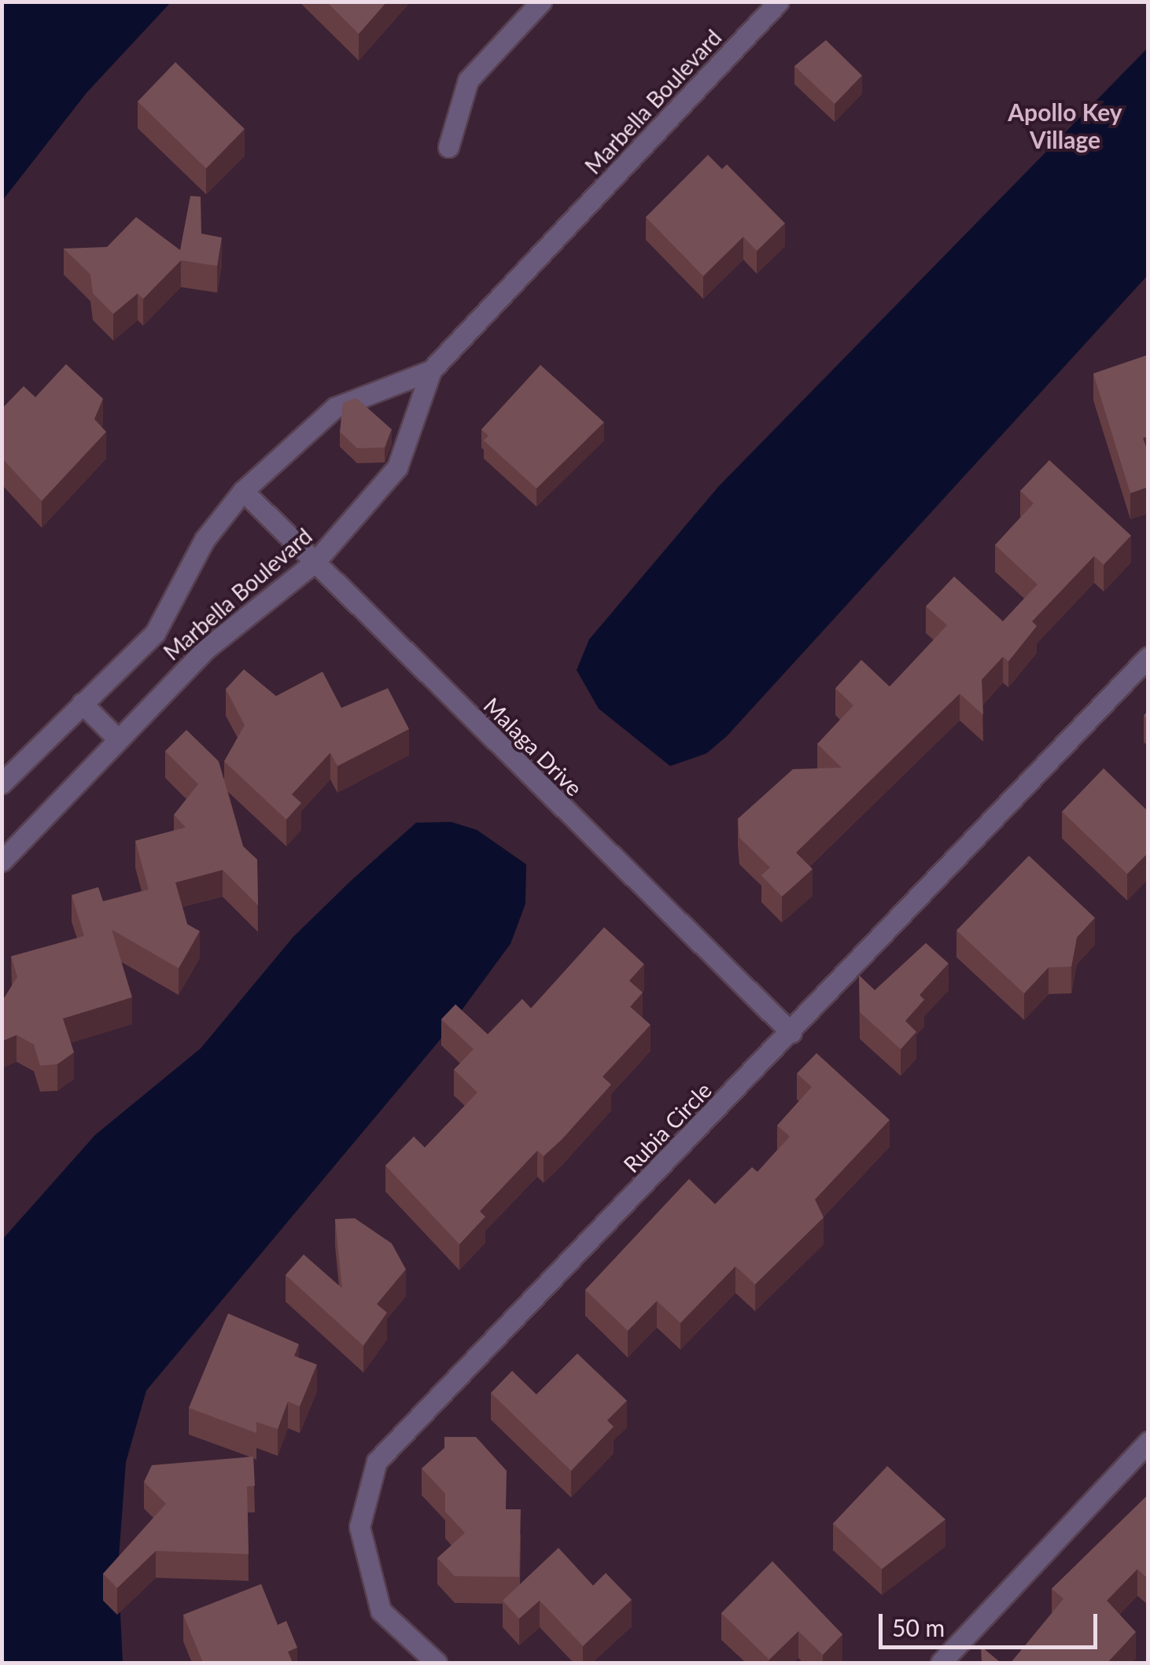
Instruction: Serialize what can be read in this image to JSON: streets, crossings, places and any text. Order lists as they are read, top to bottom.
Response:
{
  "streets": {
    "street": ["Marbella Boulevard", "Malaga Drive", "Rubia Circle"]
  },
  "crossings": [
    ["Marbella Boulevard", "Malaga Drive"],
    ["Malaga Drive", "Rubia Circle"]
  ],
  "districts": ["Apollo Key Village"],
  "scale_bar": "50 m"
}
